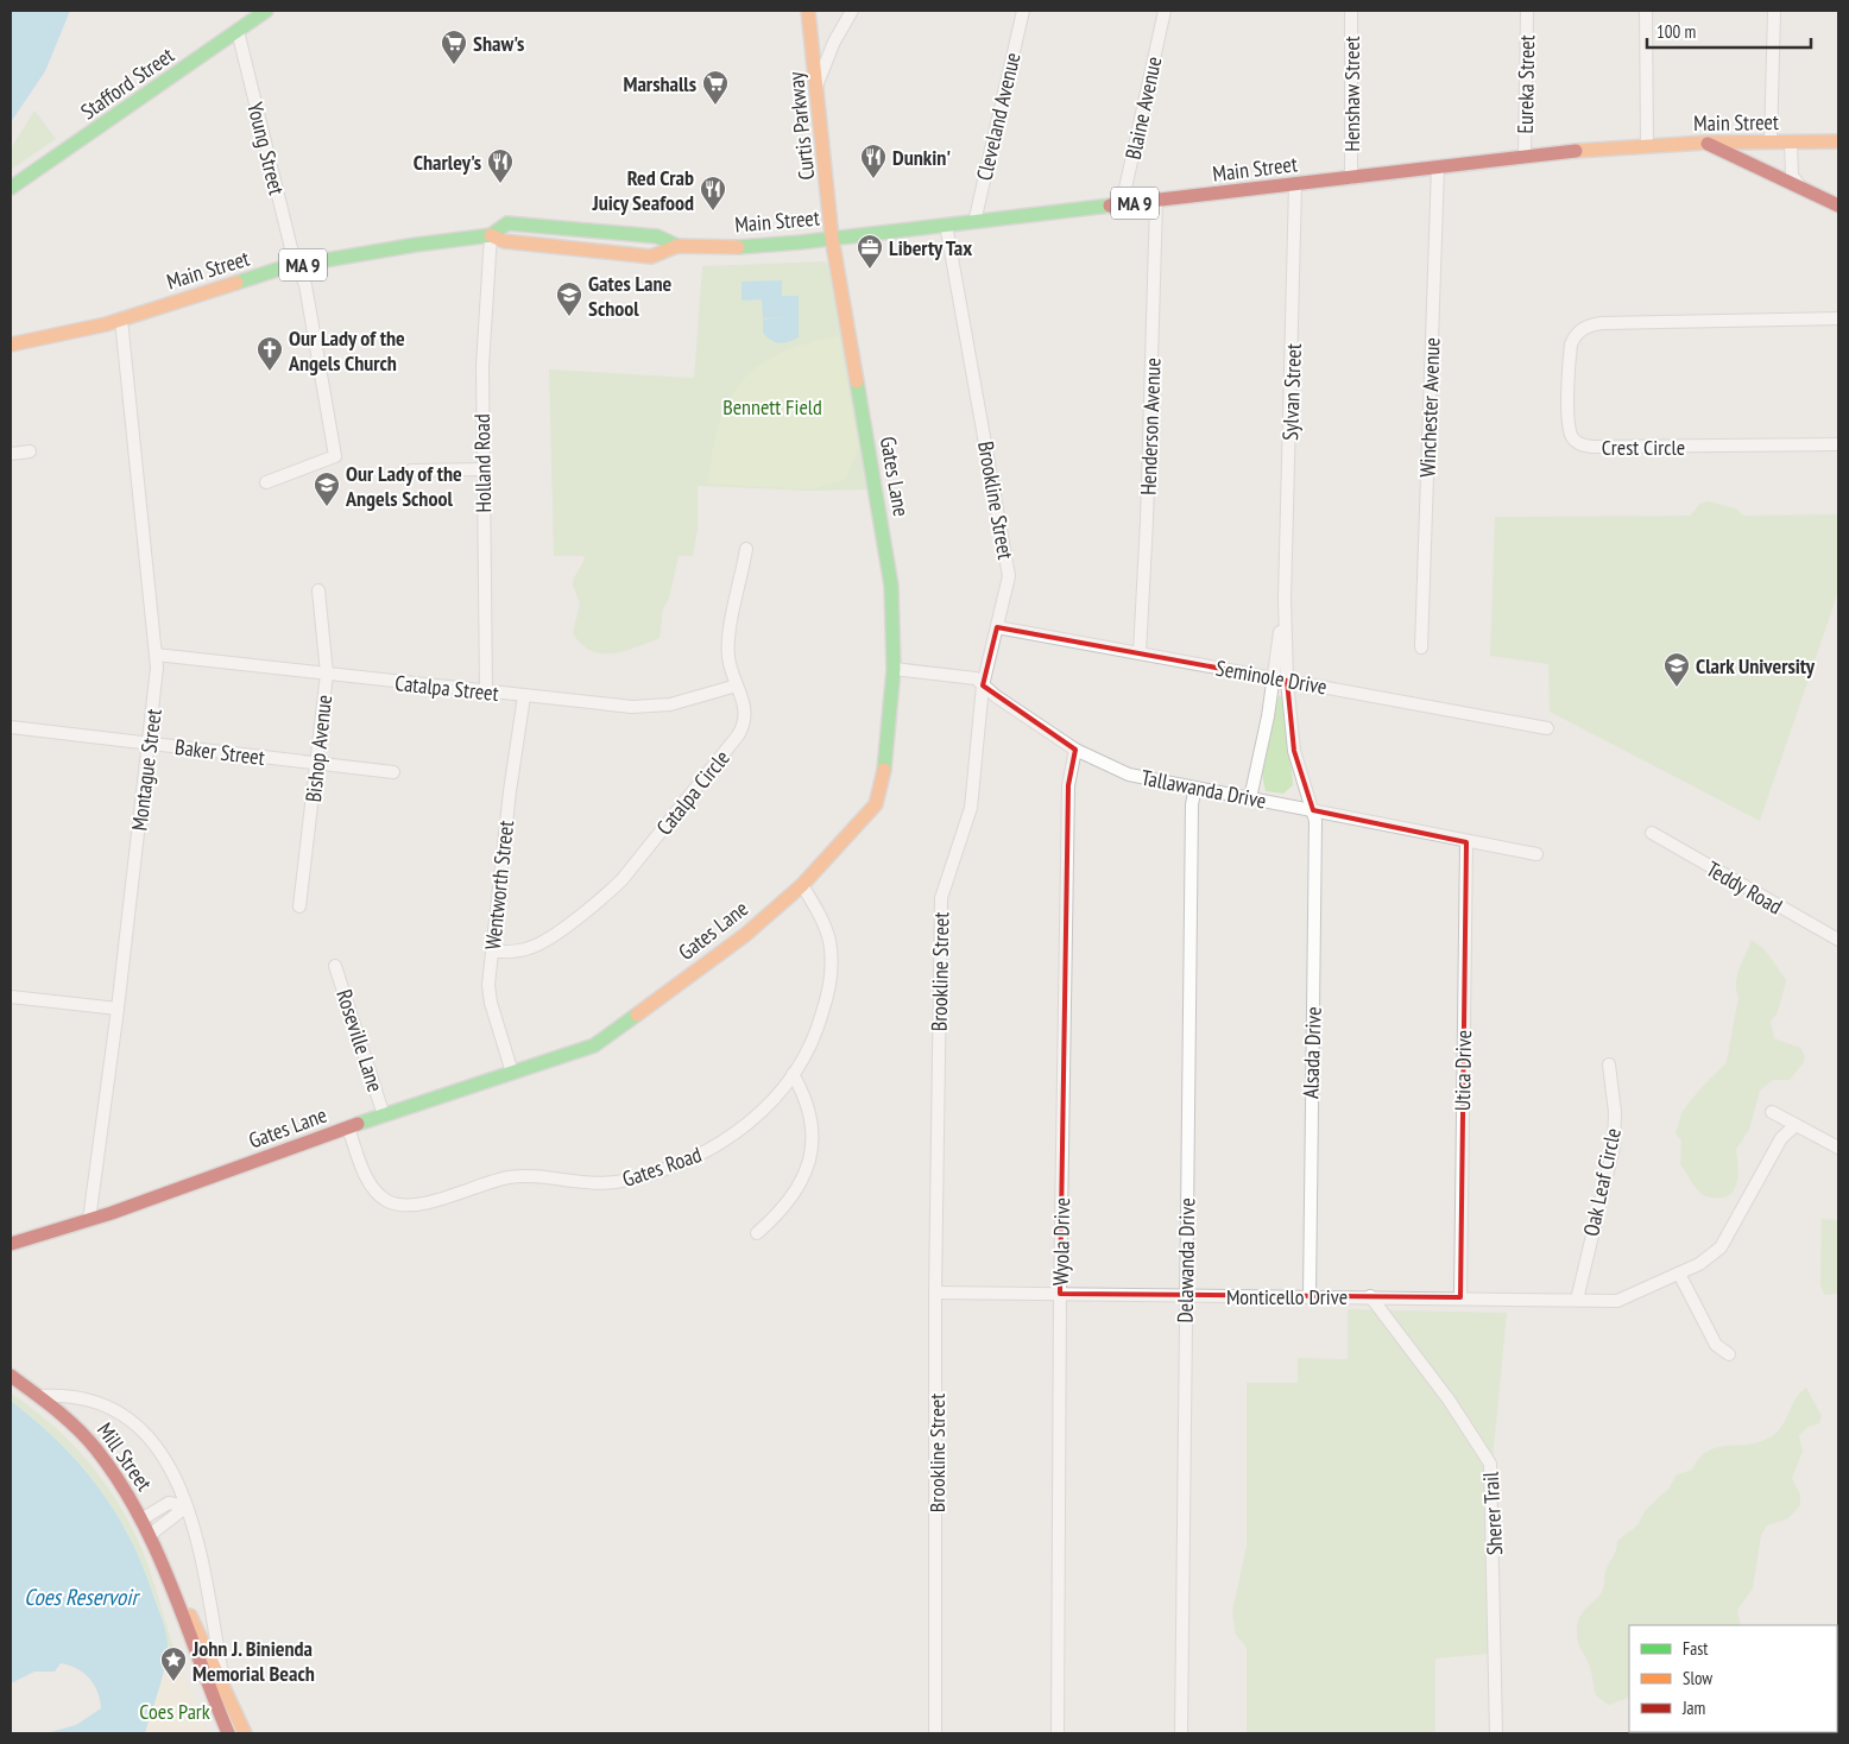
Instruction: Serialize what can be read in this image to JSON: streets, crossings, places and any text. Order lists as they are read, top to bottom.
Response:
{
  "streets": {
    "main road": [
      "Stafford Street",
      "Main Street",
      "Curtis Parkway",
      "MA 9",
      "Gates Lane",
      "Mill Street"
    ],
    "street": [
      "Eureka Street",
      "Henshaw Street",
      "Blaine Avenue",
      "Cleveland Avenue",
      "Young Street",
      "Sylvan Street",
      "Winchester Avenue",
      "Henderson Avenue",
      "Crest Circle",
      "Holland Road",
      "Brookline Street",
      "Seminole Drive",
      "Catalpa Street",
      "Bishop Avenue",
      "Baker Street",
      "Montague Street",
      "Tallawanda Drive",
      "Catalpa Circle",
      "Wentworth Street",
      "Teddy Road",
      "Roseville Lane",
      "Alsada Drive",
      "Utica Drive",
      "Gates Road",
      "Oak Leaf Circle",
      "Wyola Drive",
      "Delawanda Drive",
      "Monticello Drive",
      "Sherer Trail"
    ]
  },
  "crossings": [
    ["Stafford Street", "Young Street"],
    ["Eureka Street", "Main Street"],
    ["Henshaw Street", "Main Street"],
    ["Blaine Avenue", "Main Street"],
    ["Cleveland Avenue", "Main Street"],
    ["Main Street", "Curtis Parkway"],
    ["Main Street", "Young Street"],
    ["Main Street", "Sylvan Street"],
    ["Main Street", "Winchester Avenue"],
    ["Main Street", "Henderson Avenue"],
    ["Main Street", "Holland Road"],
    ["Main Street", "Gates Lane"],
    ["Main Street", "Brookline Street"],
    ["Main Street", "Montague Street"],
    ["Curtis Parkway", "Gates Lane"],
    ["Sylvan Street", "Seminole Drive"],
    ["Sylvan Street", "Tallawanda Drive"],
    ["Sylvan Street", "Alsada Drive"],
    ["Henderson Avenue", "Seminole Drive"],
    ["Holland Road", "Catalpa Street"],
    ["Gates Lane", "Montague Street"],
    ["Gates Lane", "Tallawanda Drive"],
    ["Gates Lane", "Wentworth Street"],
    ["Gates Lane", "Roseville Lane"],
    ["Gates Lane", "Gates Road"],
    ["Brookline Street", "Seminole Drive"],
    ["Brookline Street", "Tallawanda Drive"],
    ["Brookline Street", "Monticello Drive"],
    ["Catalpa Street", "Bishop Avenue"],
    ["Catalpa Street", "Montague Street"],
    ["Catalpa Street", "Catalpa Circle"],
    ["Catalpa Street", "Wentworth Street"],
    ["Bishop Avenue", "Baker Street"],
    ["Baker Street", "Montague Street"],
    ["Tallawanda Drive", "Alsada Drive"],
    ["Tallawanda Drive", "Utica Drive"],
    ["Tallawanda Drive", "Wyola Drive"],
    ["Tallawanda Drive", "Delawanda Drive"],
    ["Catalpa Circle", "Wentworth Street"],
    ["Alsada Drive", "Monticello Drive"],
    ["Utica Drive", "Monticello Drive"],
    ["Oak Leaf Circle", "Monticello Drive"],
    ["Wyola Drive", "Monticello Drive"],
    ["Delawanda Drive", "Monticello Drive"],
    ["Monticello Drive", "Sherer Trail"]
  ],
  "water": ["Coes Reservoir"],
  "parks": ["Bennett Field", "Coes Park"],
  "places": {
    "supermarket": ["Shaw's", "Marshalls"],
    "restaurant": ["Dunkin'", "Charley's", "Red Crab Juicy Seafood"],
    "office": ["Liberty Tax"],
    "school or university": ["Gates Lane School", "Our Lady of the Angels School", "Clark University"],
    "church": ["Our Lady of the Angels Church"],
    "place": ["John J. Binienda Memorial Beach"]
  },
  "legend": ["Fast", "Slow", "Jam"],
  "scale_bar": "100 m"
}
